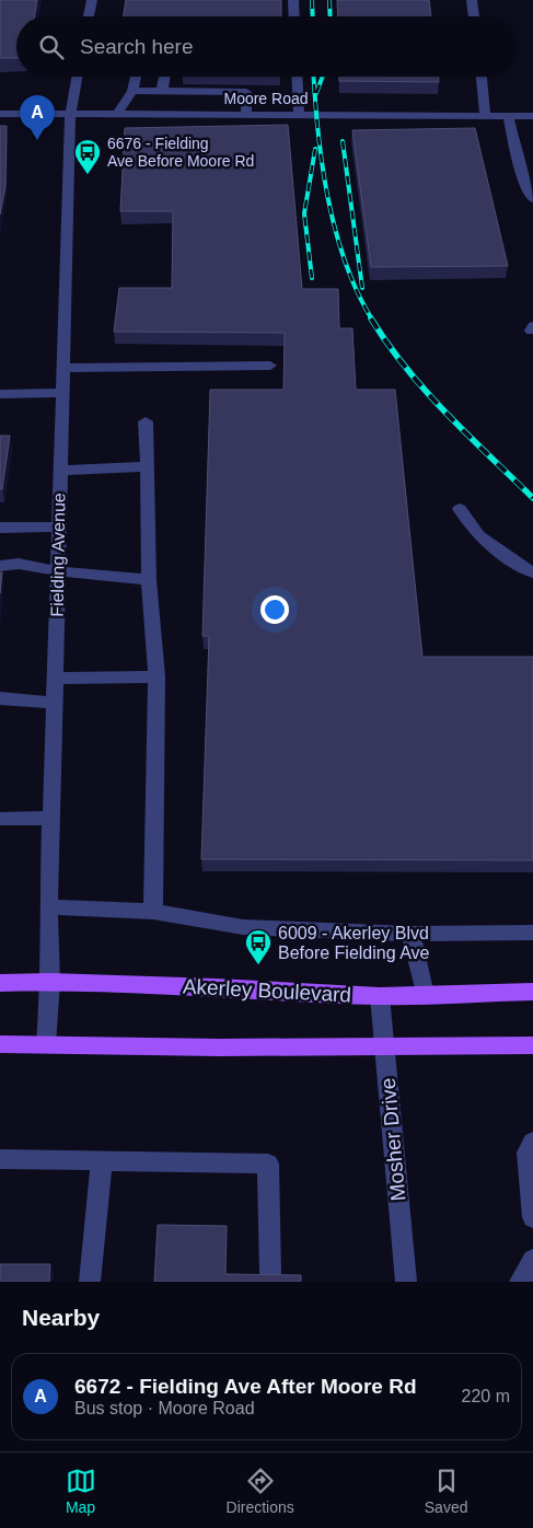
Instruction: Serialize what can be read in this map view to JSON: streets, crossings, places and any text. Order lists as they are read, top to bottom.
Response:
{
  "streets": {
    "main road": ["Akerley Boulevard"],
    "street": ["Moore Road", "Fielding Avenue", "Mosher Drive"]
  },
  "crossings": [
    ["Moore Road", "Fielding Avenue"],
    ["Fielding Avenue", "Akerley Boulevard"],
    ["Akerley Boulevard", "Mosher Drive"]
  ],
  "places": {
    "bus stop": ["6676 - Fielding Ave Before Moore Rd", "6009 - Akerley Blvd Before Fielding Ave"]
  },
  "page": {
    "search": "Search here",
    "pins": "A",
    "heading": "Nearby",
    "list": [
      {
        "mark": "A",
        "name": "6672 - Fielding Ave After Moore Rd",
        "note": "Bus stop · Moore Road",
        "value": "220 m"
      }
    ],
    "nav": ["Map", "Directions", "Saved"]
  }
}
